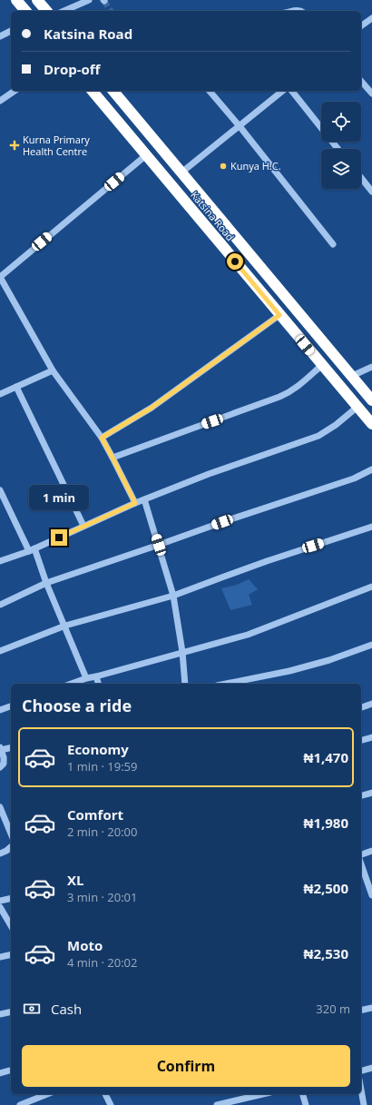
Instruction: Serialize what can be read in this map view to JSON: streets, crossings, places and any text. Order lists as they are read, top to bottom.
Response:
{
  "streets": {
    "highway": ["Katsina Road"]
  },
  "places": {
    "health": ["Kurna Primary Health Centre"],
    "other": ["Kunya H.C."]
  },
  "page": {
    "banner": ["Katsina Road", "Drop-off"],
    "bubble": "1 min",
    "heading": "Choose a ride",
    "list": [
      {
        "name": "Economy",
        "note": "1 min · 19:59",
        "value": "₦1,470"
      },
      {
        "name": "Comfort",
        "note": "2 min · 20:00",
        "value": "₦1,980"
      },
      {
        "name": "XL",
        "note": "3 min · 20:01",
        "value": "₦2,500"
      },
      {
        "name": "Moto",
        "note": "4 min · 20:02",
        "value": "₦2,530"
      }
    ],
    "pay": ["Cash", "320 m"],
    "buttons": "Confirm"
  }
}
